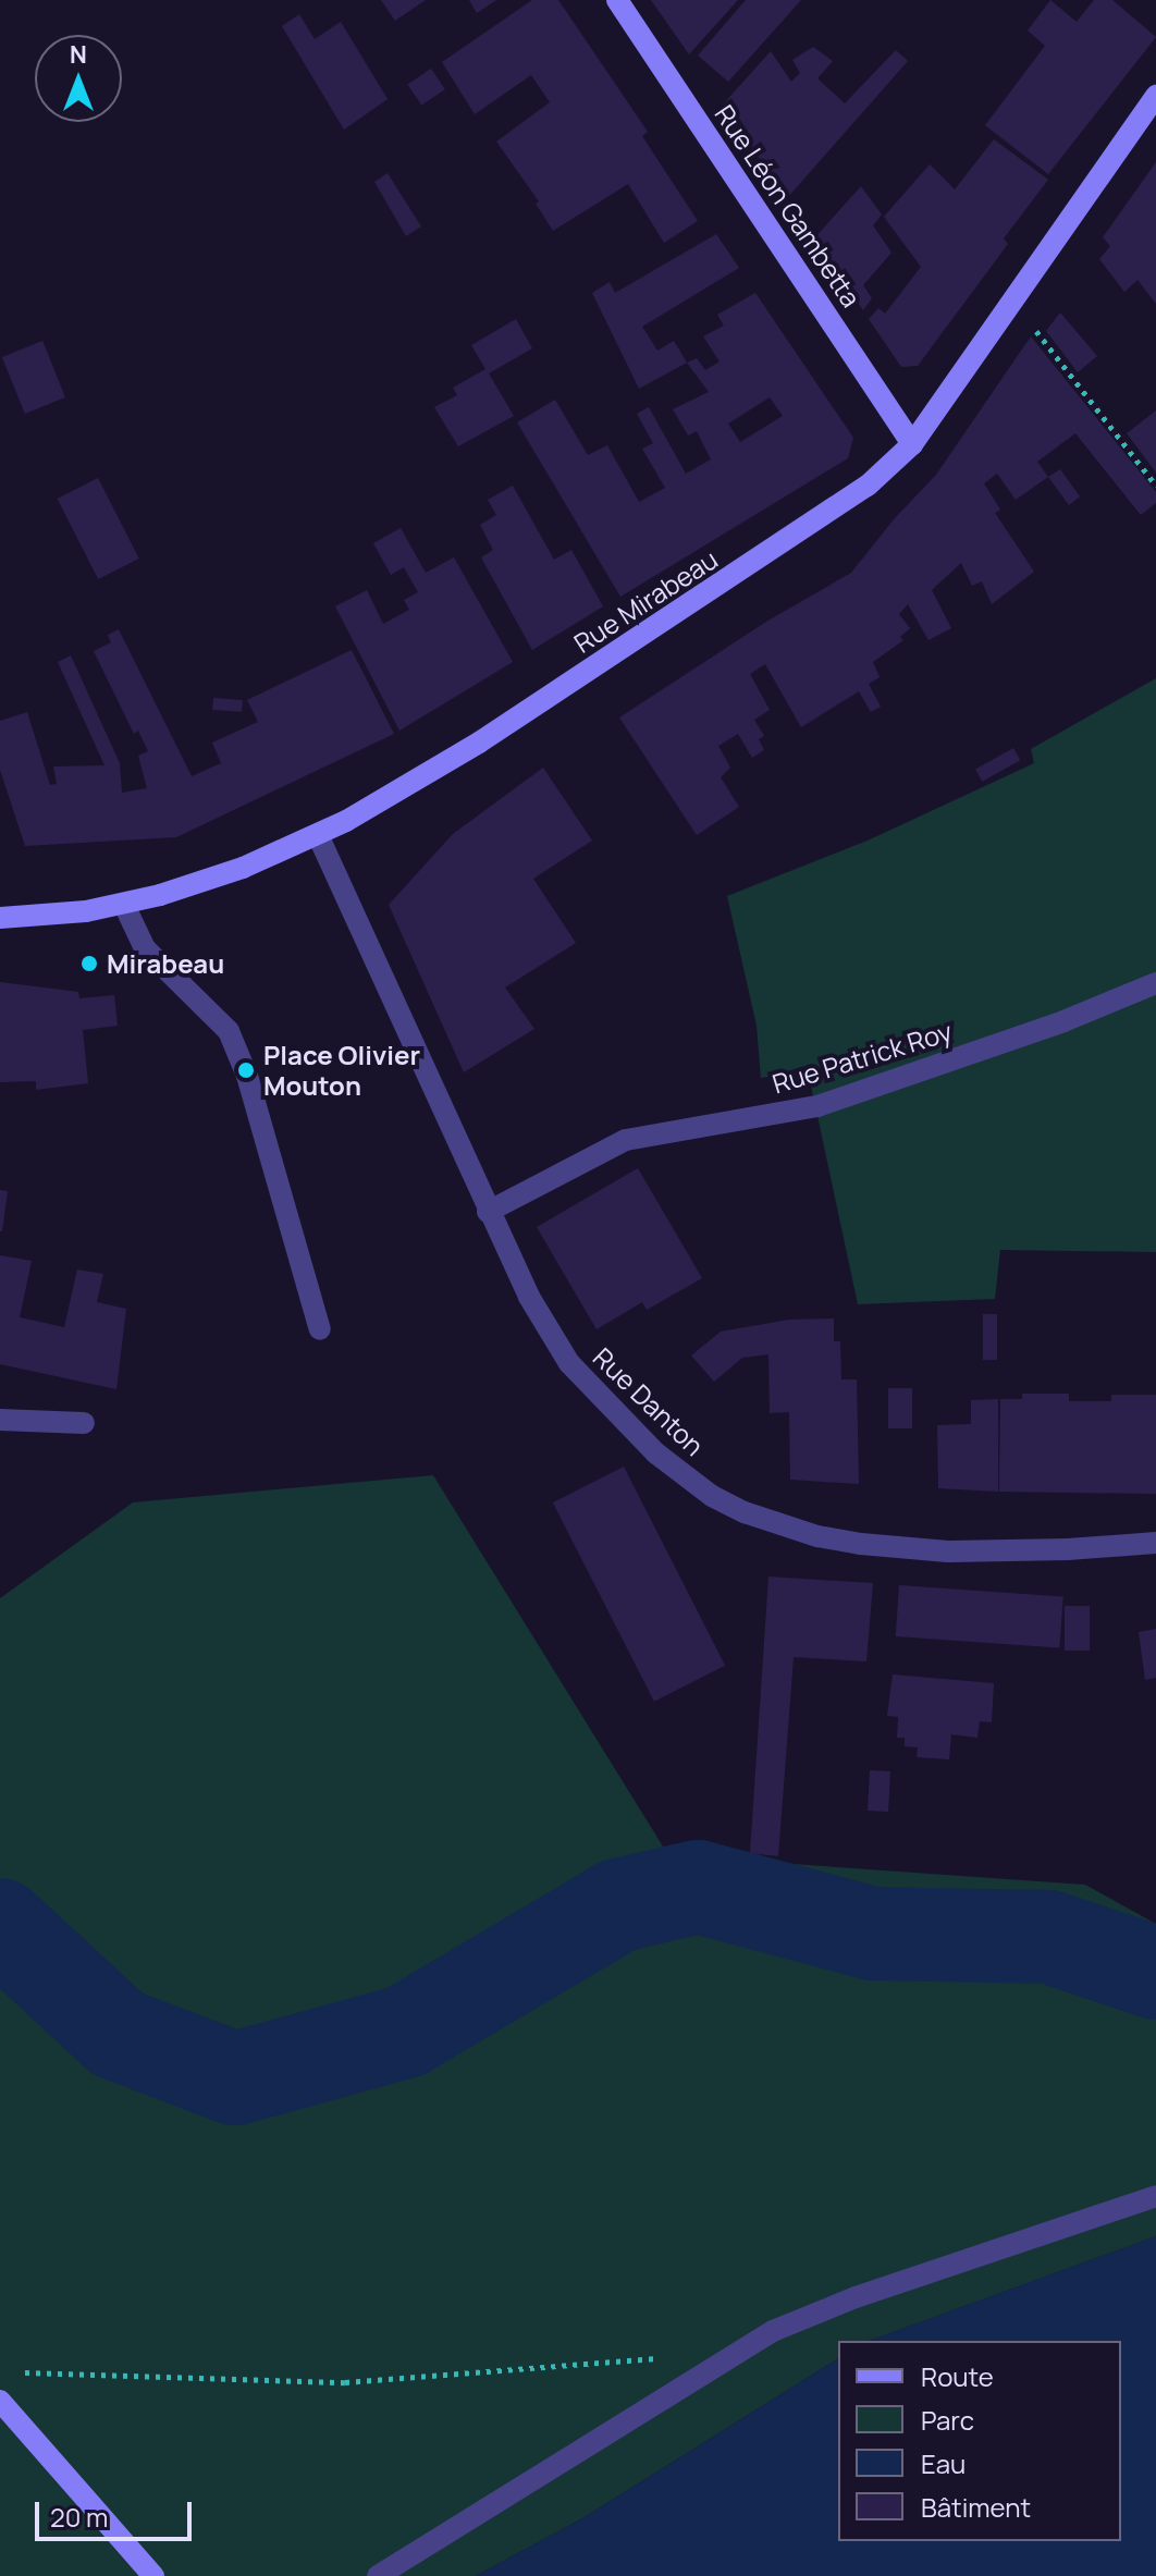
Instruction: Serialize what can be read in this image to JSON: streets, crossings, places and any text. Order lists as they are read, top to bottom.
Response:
{
  "streets": {
    "street": [
      "Rue Léon Gambetta",
      "Rue Mirabeau",
      "Rue Patrick Roy",
      "Rue Danton"
    ]
  },
  "crossings": [
    ["Rue Léon Gambetta", "Rue Mirabeau"],
    ["Rue Mirabeau", "Rue Danton"],
    ["Rue Patrick Roy", "Rue Danton"]
  ],
  "places": ["Mirabeau", "Place Olivier Mouton"],
  "legend": [
    "Route",
    "Parc",
    "Eau",
    "Bâtiment"
  ],
  "scale_bar": "20 m",
  "north": "top"
}
